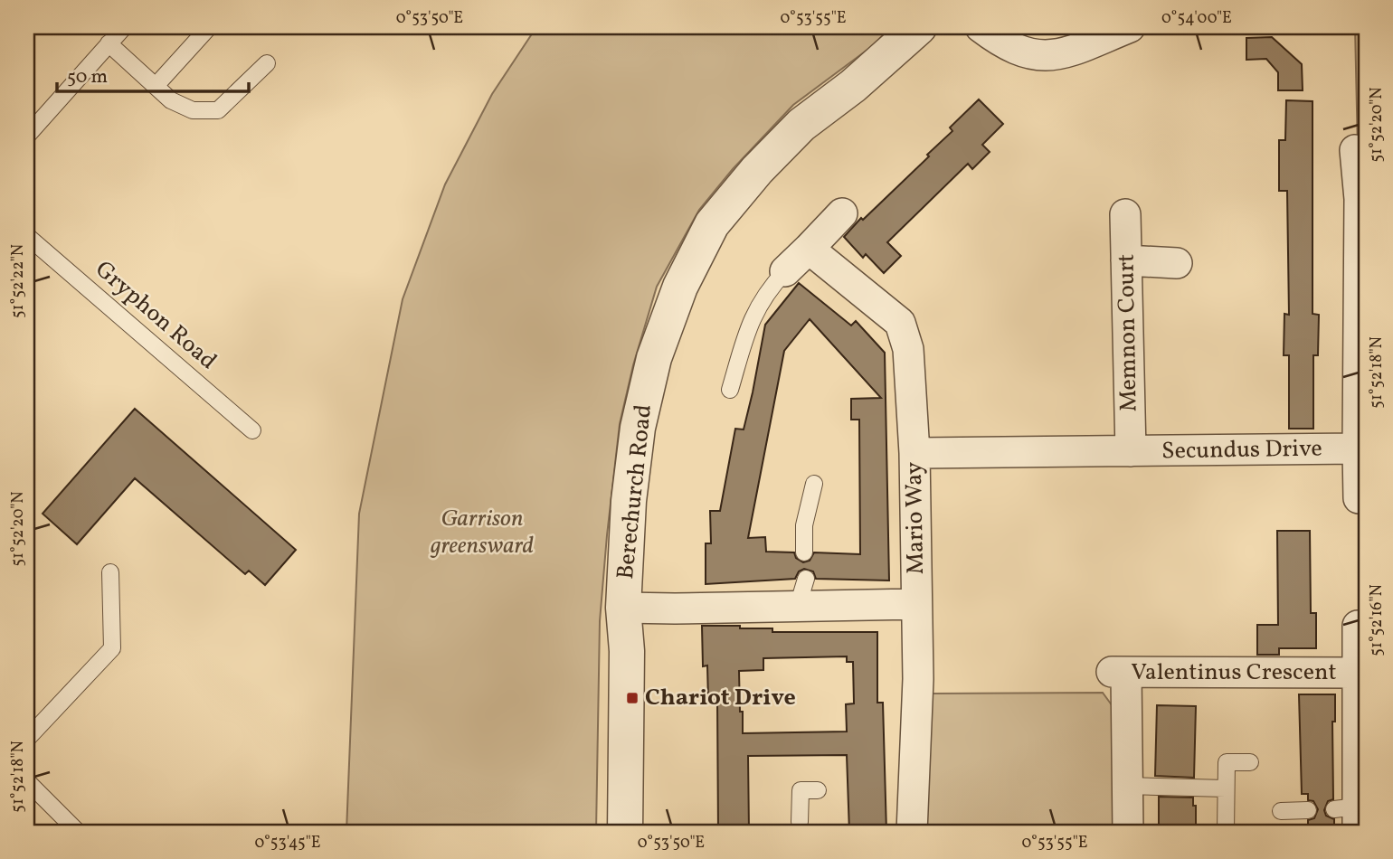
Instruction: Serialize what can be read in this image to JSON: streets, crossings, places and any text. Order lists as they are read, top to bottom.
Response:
{
  "streets": {
    "street": [
      "Memnon Court",
      "Secundus Drive",
      "Berechurch Road",
      "Mario Way",
      "Valentinus Crescent"
    ],
    "lane": ["Gryphon Road"]
  },
  "crossings": [
    ["Memnon Court", "Secundus Drive"],
    ["Secundus Drive", "Mario Way"]
  ],
  "parks": ["Garrison greensward"],
  "places": {
    "transit": ["Chariot Drive"]
  },
  "scale_bar": "50 m",
  "coordinates": [
    "0°53'50\"E",
    "0°53'55\"E",
    "0°54'00\"E",
    "51°52'20\"N",
    "51°52'22\"N",
    "51°52'18\"N",
    "51°52'16\"N",
    "0°53'45\"E"
  ]
}
